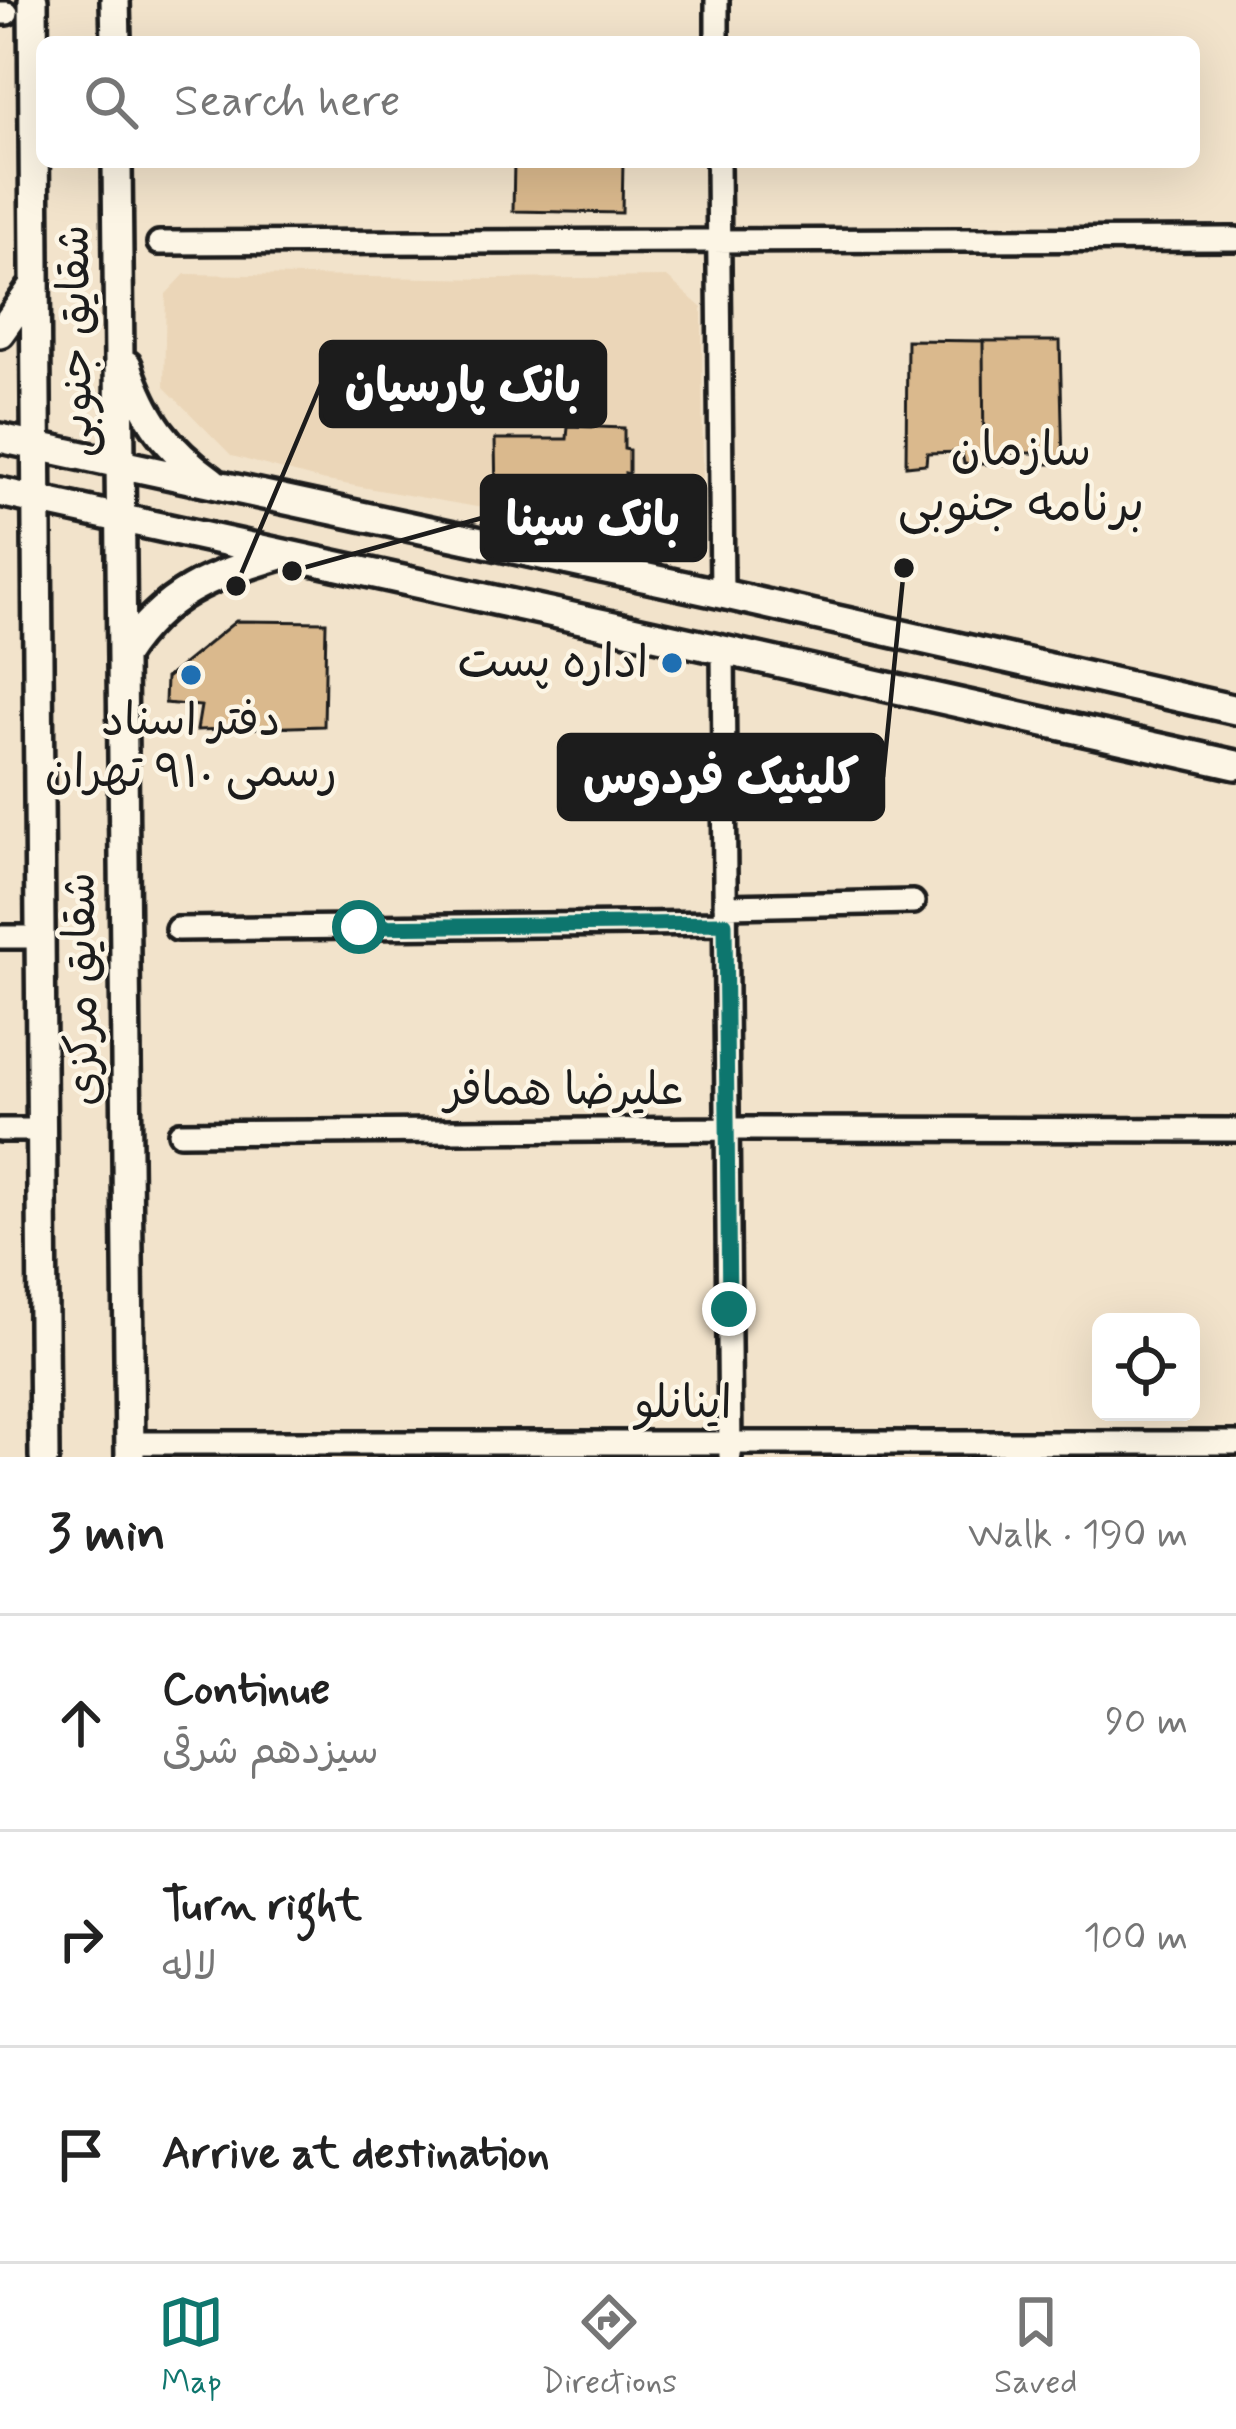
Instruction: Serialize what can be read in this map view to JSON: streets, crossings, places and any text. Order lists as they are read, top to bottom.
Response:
{
  "streets": {
    "main road": ["شقایق جنوبی", "شقایق مرکزی"],
    "street": ["علیرضا همافر", "اینانلو"]
  },
  "crossings": [
    ["شقایق جنوبی", "شقایق مرکزی"],
    ["شقایق مرکزی", "اینانلو"]
  ],
  "districts": ["سازمان برنامه جنوبی"],
  "places": [
    "کلینیک فردوس",
    "بانک سینا",
    "بانک پارسیان",
    "اداره پست",
    "دفتر اسناد رسمی ۹۱۰ تهران"
  ],
  "page": {
    "search": "Search here",
    "heading": ["3 min", "Walk · 190 m"],
    "list": [
      ["Continue", "سیزدهم شرقی", "90 m"],
      ["Turn right", "لاله", "100 m"],
      "Arrive at destination"
    ],
    "nav": ["Map", "Directions", "Saved"]
  }
}
